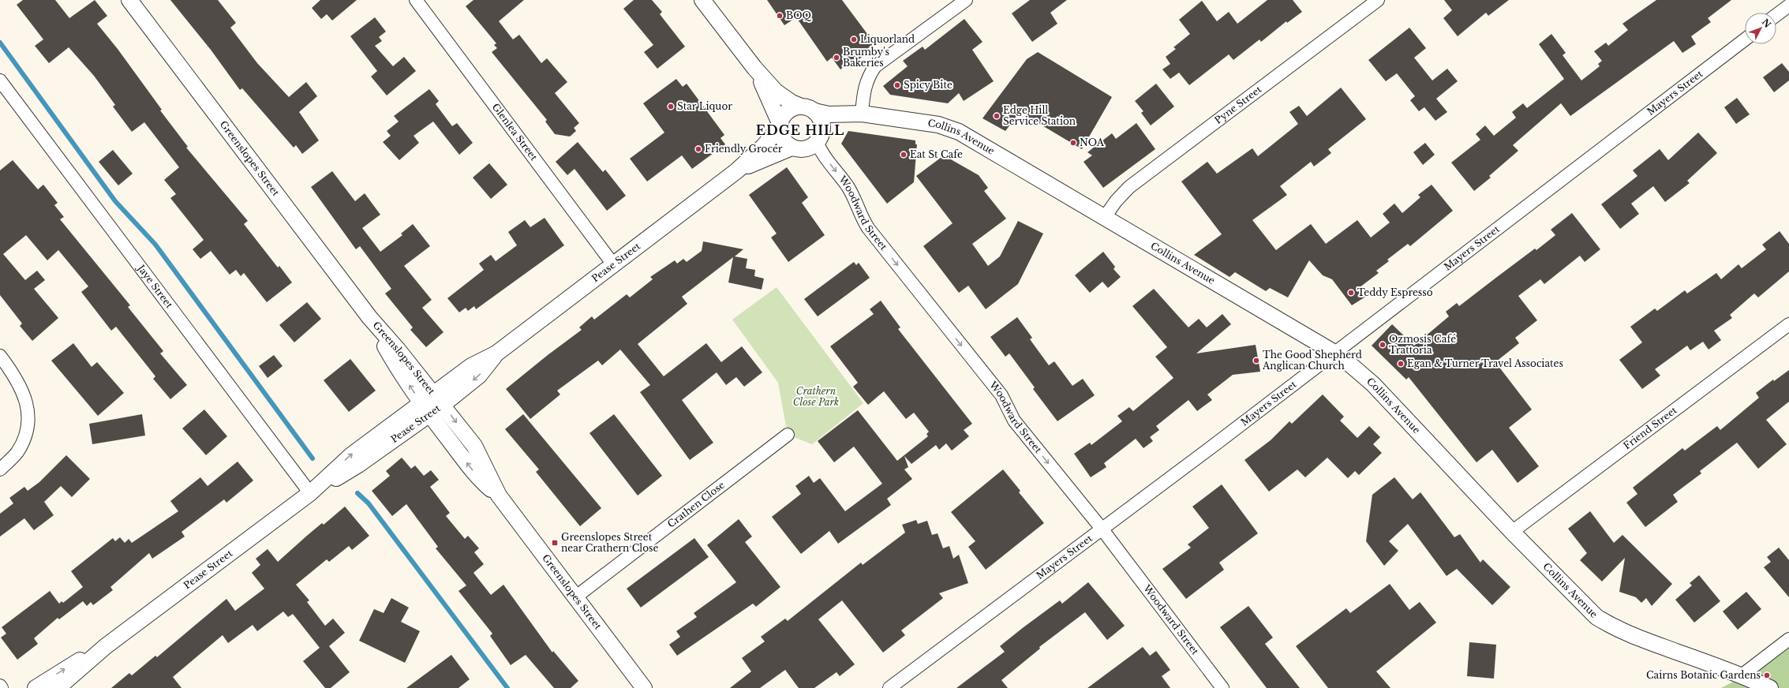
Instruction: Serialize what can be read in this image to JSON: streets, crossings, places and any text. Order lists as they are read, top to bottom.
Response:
{
  "streets": {
    "street": [
      "Mayers Street",
      "Pyne Street",
      "Glenlea Street",
      "Collins Avenue",
      "Greenslopes Street",
      "Woodward Street",
      "Pease Street",
      "Jaye Street",
      "Friend Street",
      "Crathen Close"
    ]
  },
  "crossings": [
    ["Mayers Street", "Collins Avenue"],
    ["Mayers Street", "Woodward Street"],
    ["Pyne Street", "Collins Avenue"],
    ["Glenlea Street", "Pease Street"],
    ["Collins Avenue", "Woodward Street"],
    ["Collins Avenue", "Pease Street"],
    ["Collins Avenue", "Friend Street"],
    ["Greenslopes Street", "Pease Street"],
    ["Greenslopes Street", "Crathen Close"],
    ["Woodward Street", "Pease Street"],
    ["Pease Street", "Jaye Street"]
  ],
  "one_way": ["Woodward Street"],
  "districts": ["EDGE HILL"],
  "parks": ["Crathern Close Park"],
  "places": {
    "other": [
      "BOQ",
      "Liquorland",
      "Brumby's Bakeries",
      "Spicy Bite",
      "Star Liquor",
      "Edge Hill Service Station",
      "NOA",
      "Friendly Grocer",
      "Eat St Cafe",
      "Teddy Espresso",
      "Ozmosis Café Trattoria",
      "The Good Shepherd Anglican Church",
      "Egan & Turner Travel Associates",
      "Cairns Botanic Gardens"
    ],
    "transit": ["Greenslopes Street near Crathern Close"]
  },
  "north": "top right"
}
